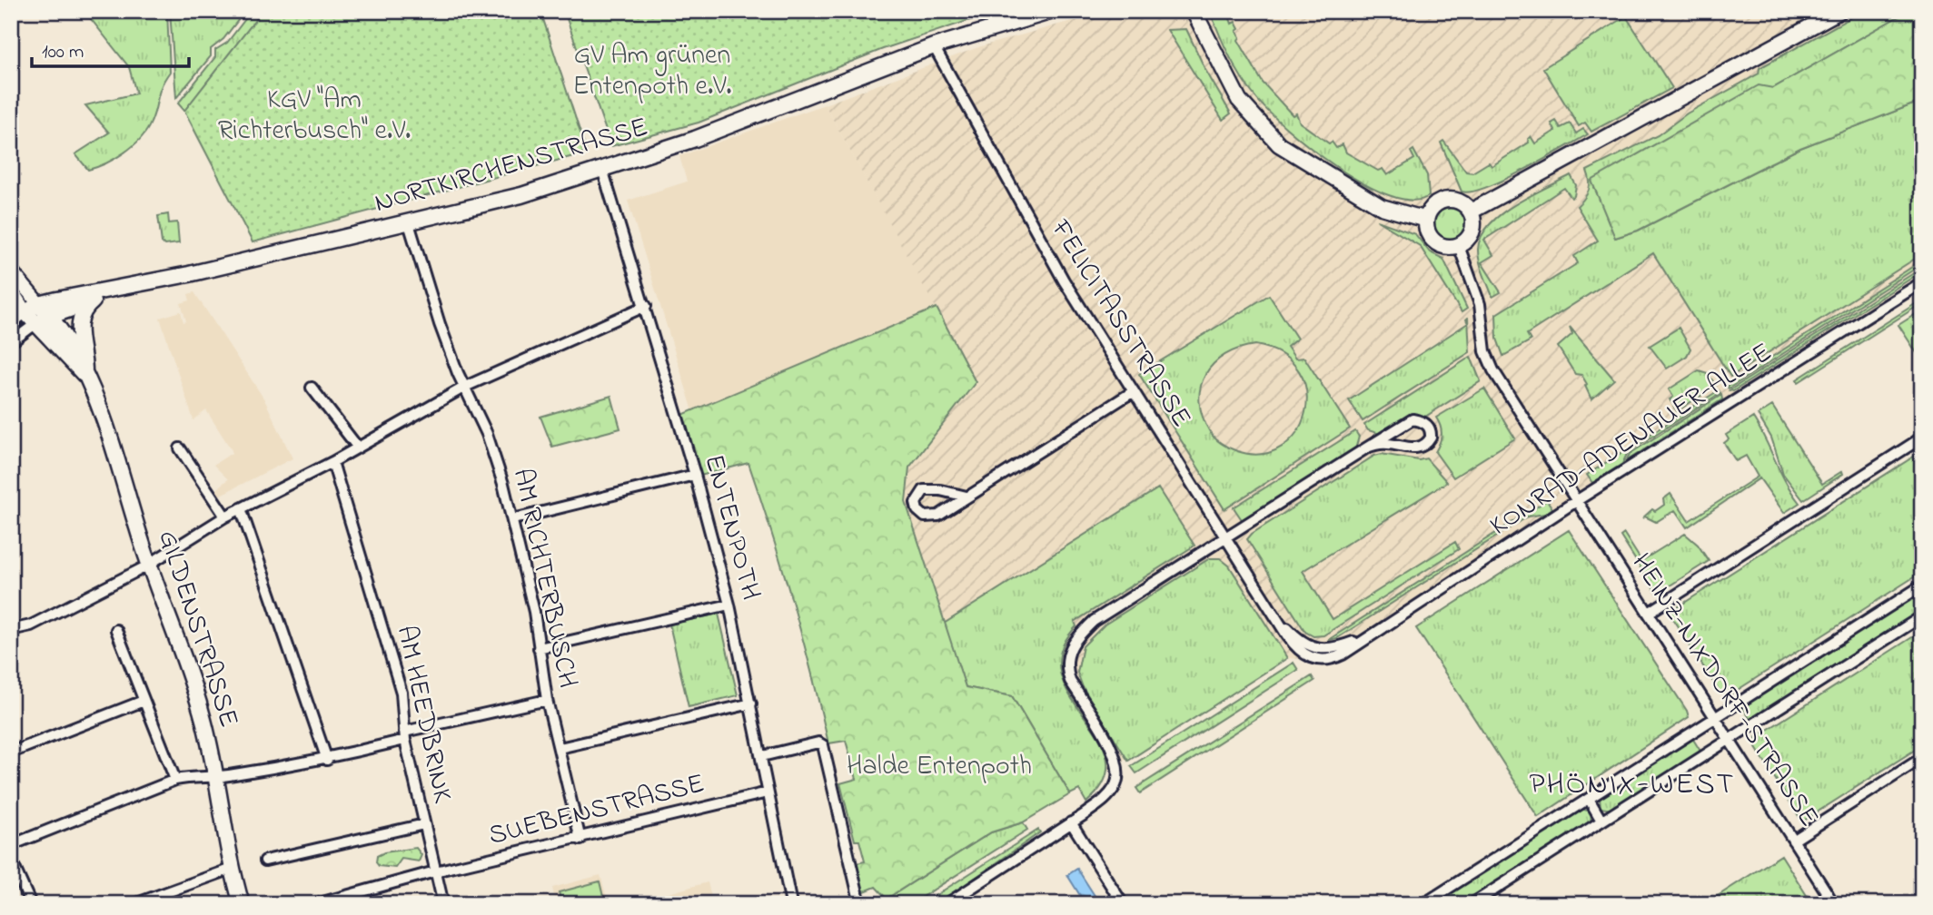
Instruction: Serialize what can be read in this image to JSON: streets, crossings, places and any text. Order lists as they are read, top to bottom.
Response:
{
  "streets": {
    "main road": ["NORTKIRCHENSTRASSE", "GILDENSTRASSE"],
    "street": [
      "FELICITASSTRASSE",
      "KONRAD-ADENAUER-ALLEE",
      "ENTENPOTH",
      "AM RICHTERBUSCH",
      "HEINZ-NIXDORF-STRASSE",
      "AM HEEDBRINK",
      "SUEBENSTRASSE"
    ]
  },
  "crossings": [
    ["NORTKIRCHENSTRASSE", "FELICITASSTRASSE"],
    ["NORTKIRCHENSTRASSE", "ENTENPOTH"],
    ["NORTKIRCHENSTRASSE", "AM RICHTERBUSCH"],
    ["NORTKIRCHENSTRASSE", "GILDENSTRASSE"],
    ["FELICITASSTRASSE", "KONRAD-ADENAUER-ALLEE"],
    ["KONRAD-ADENAUER-ALLEE", "HEINZ-NIXDORF-STRASSE"],
    ["ENTENPOTH", "SUEBENSTRASSE"],
    ["AM RICHTERBUSCH", "SUEBENSTRASSE"],
    ["AM HEEDBRINK", "SUEBENSTRASSE"]
  ],
  "districts": ["PHÖNIX-WEST"],
  "parks": ["GV Am grünen Entenpoth e.V.", "KGV \"Am Richterbusch\" e.V.", "Halde Entenpoth"],
  "scale_bar": "100 m"
}
